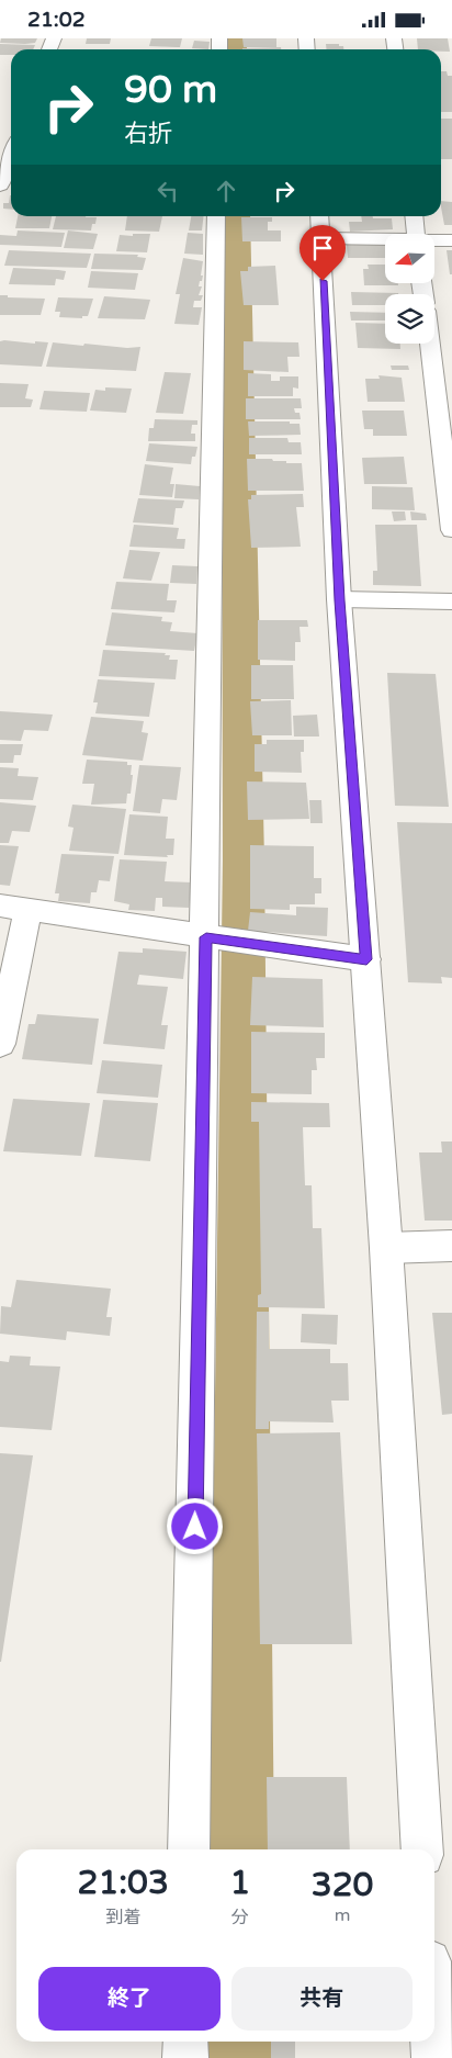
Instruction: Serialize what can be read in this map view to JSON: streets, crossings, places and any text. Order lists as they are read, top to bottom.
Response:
{
  "north": "left",
  "page": {
    "status": "21:02",
    "turn": ["90 m", "右折"],
    "eta": [
      "21:03",
      "到着",
      "1",
      "分",
      "320",
      "m"
    ],
    "buttons": ["終了", "共有"]
  }
}
